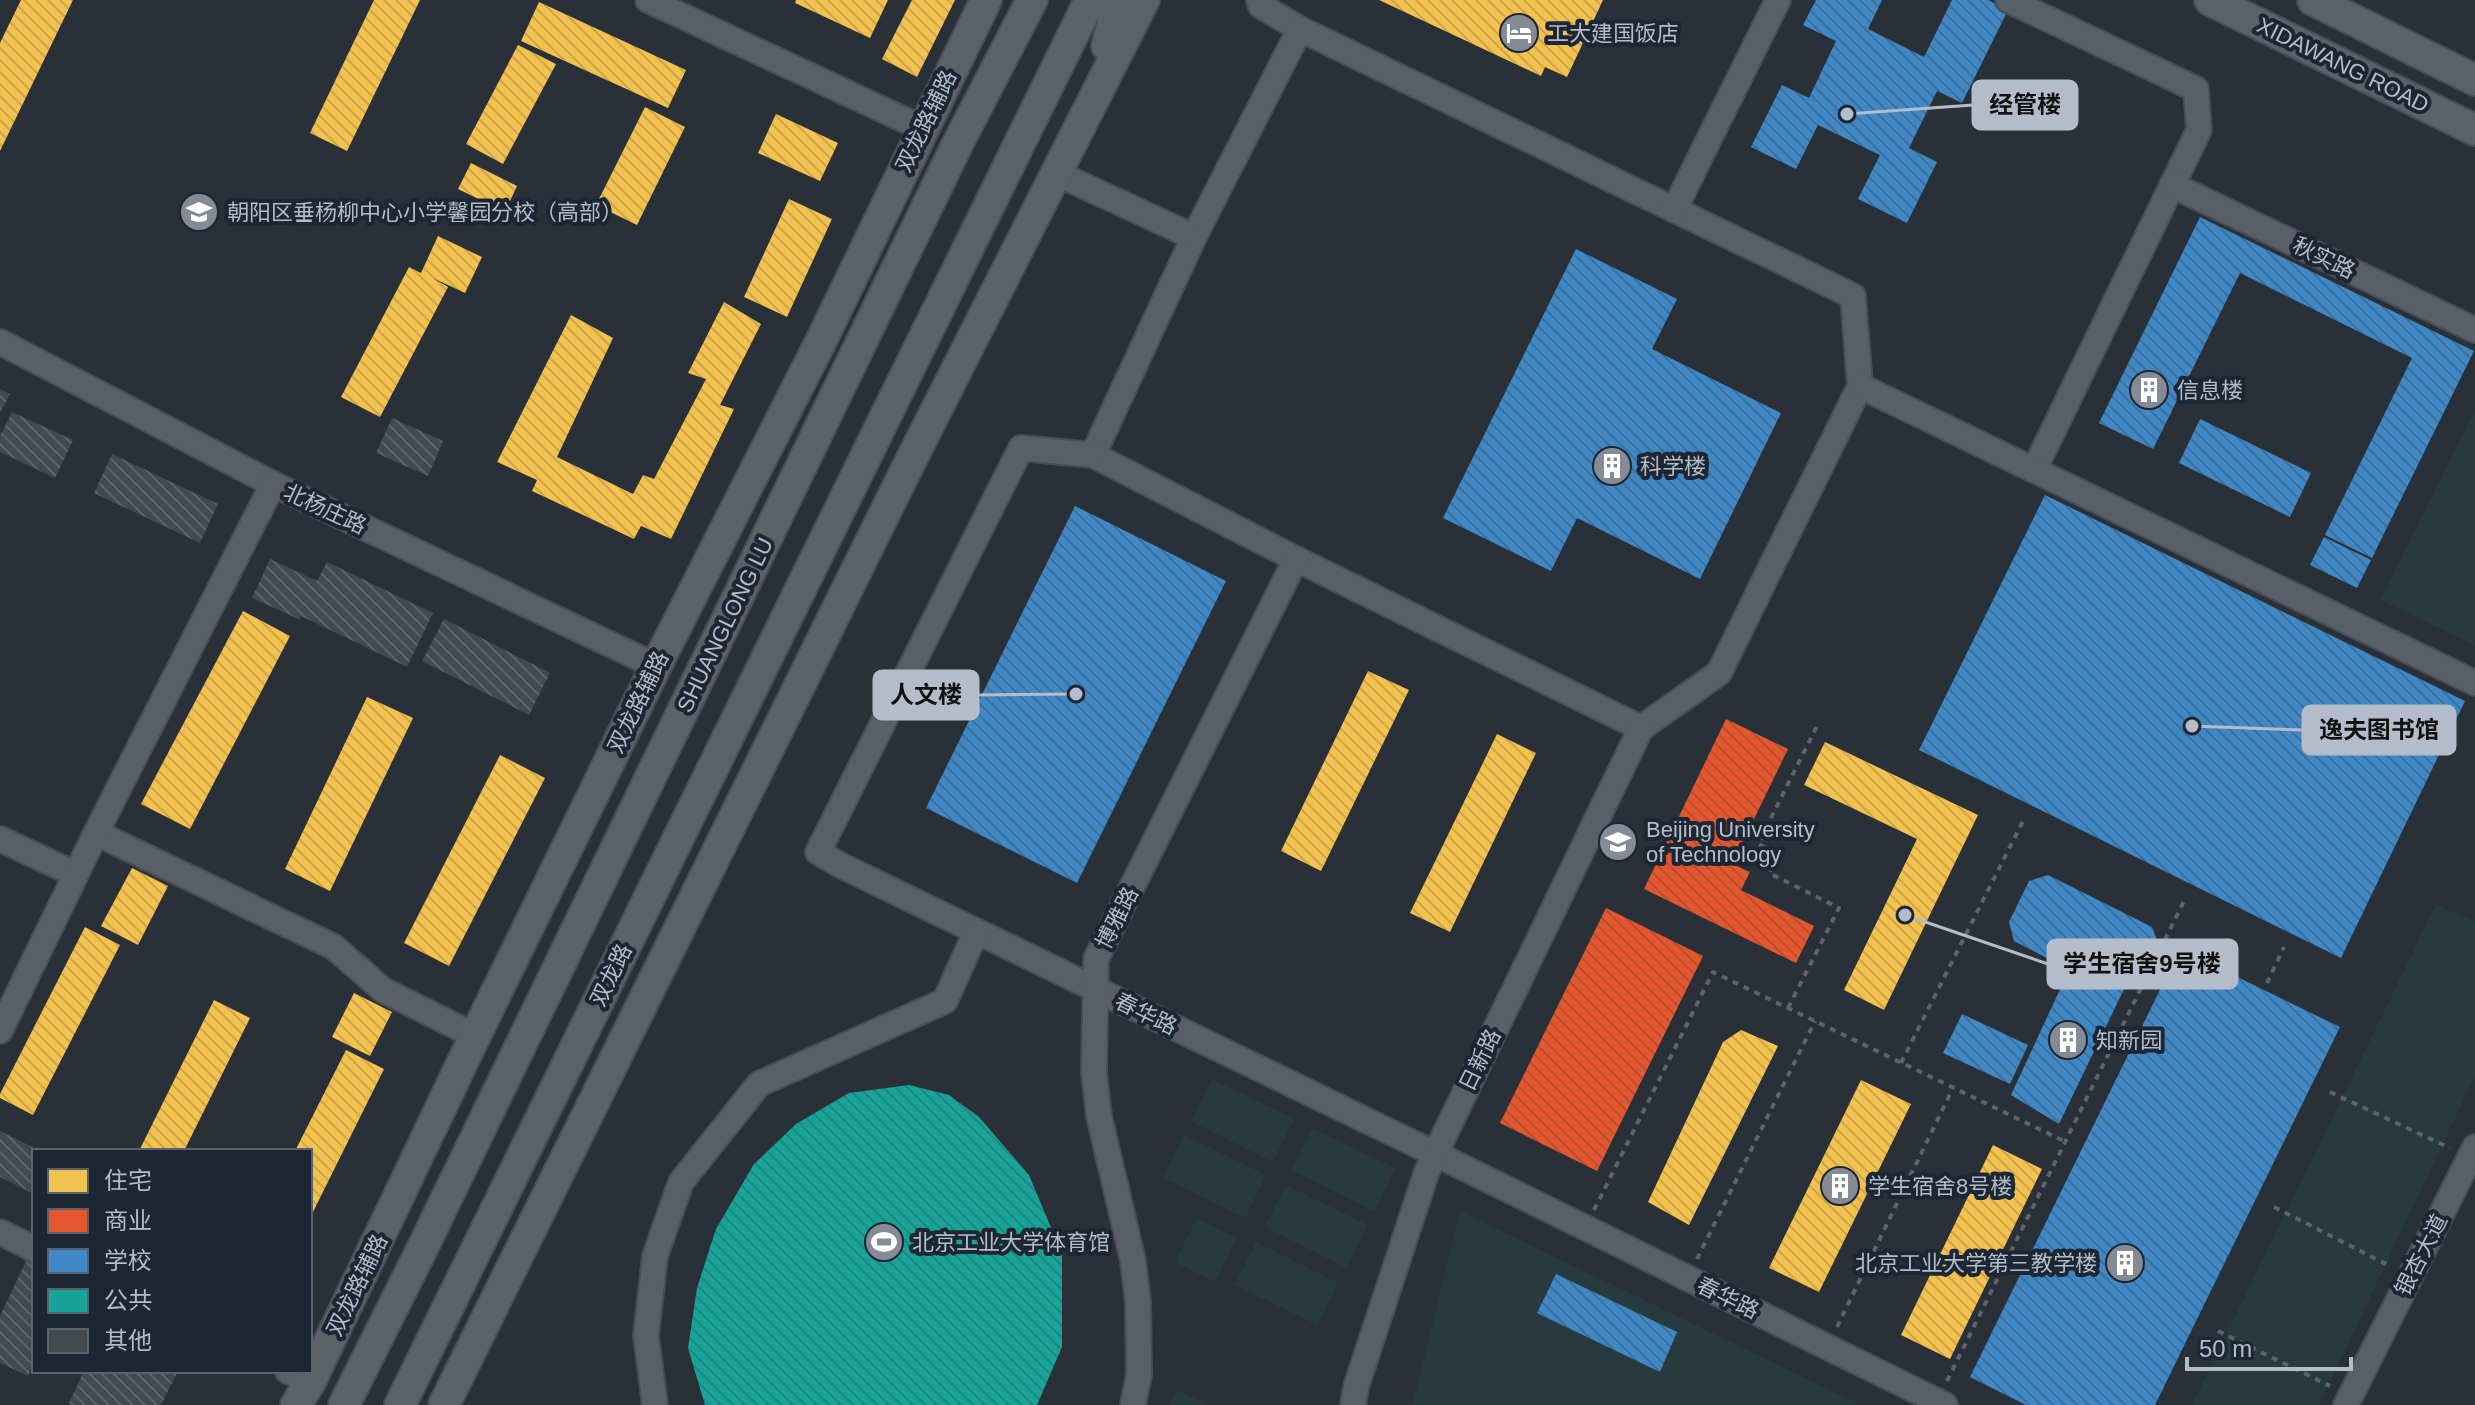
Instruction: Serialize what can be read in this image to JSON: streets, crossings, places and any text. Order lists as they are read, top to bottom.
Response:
{
  "streets": {
    "main road": [
      "XIDAWANG ROAD",
      "双龙路辅路",
      "SHUANGLONG LU",
      "双龙路"
    ],
    "street": [
      "秋实路",
      "北杨庄路",
      "博雅路",
      "春华路",
      "日新路",
      "银杏大道"
    ]
  },
  "crossings": [
    ["双龙路辅路", "北杨庄路"],
    ["博雅路", "春华路"],
    ["春华路", "日新路"]
  ],
  "places": {
    "hotel": ["工大建国饭店"],
    "other": [
      "经管楼",
      "人文楼",
      "逸夫图书馆",
      "学生宿舍9号楼"
    ],
    "school or university": ["朝阳区垂杨柳中心小学馨园分校（高部）", "Beijing University of Technology"],
    "building": [
      "信息楼",
      "科学楼",
      "知新园",
      "学生宿舍8号楼",
      "北京工业大学第三教学楼"
    ],
    "sports": ["北京工业大学体育馆"]
  },
  "legend": [
    "住宅",
    "商业",
    "学校",
    "公共",
    "其他"
  ],
  "scale_bar": "50 m"
}
